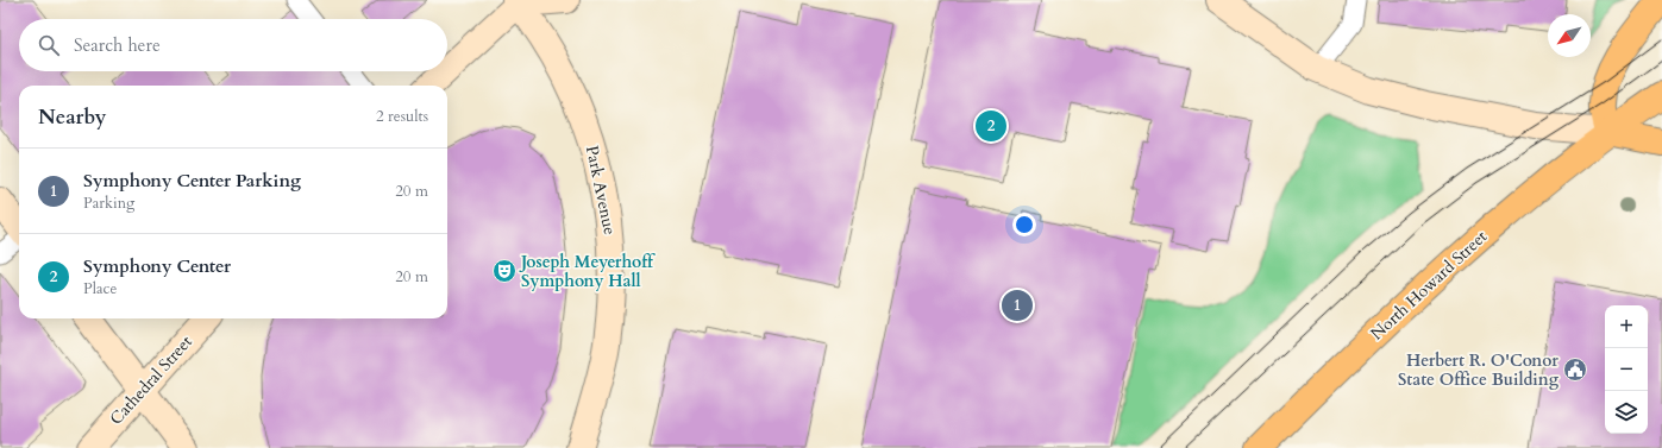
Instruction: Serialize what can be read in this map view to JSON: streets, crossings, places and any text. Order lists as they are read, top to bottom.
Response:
{
  "streets": {
    "main road": ["Park Avenue", "North Howard Street", "Cathedral Street"]
  },
  "places": {
    "theatre": ["Joseph Meyerhoff Symphony Hall"],
    "public building": ["Herbert R. O'Conor State Office Building"]
  },
  "north": "bottom left",
  "page": {
    "search": "Search here",
    "heading": ["Nearby", "2 results"],
    "pins": ["2", "1"],
    "list": [
      {
        "mark": "1",
        "name": "Symphony Center Parking",
        "note": "Parking",
        "value": "20 m"
      },
      {
        "mark": "2",
        "name": "Symphony Center",
        "note": "Place",
        "value": "20 m"
      }
    ],
    "map_buttons": ["+", "−"]
  }
}
